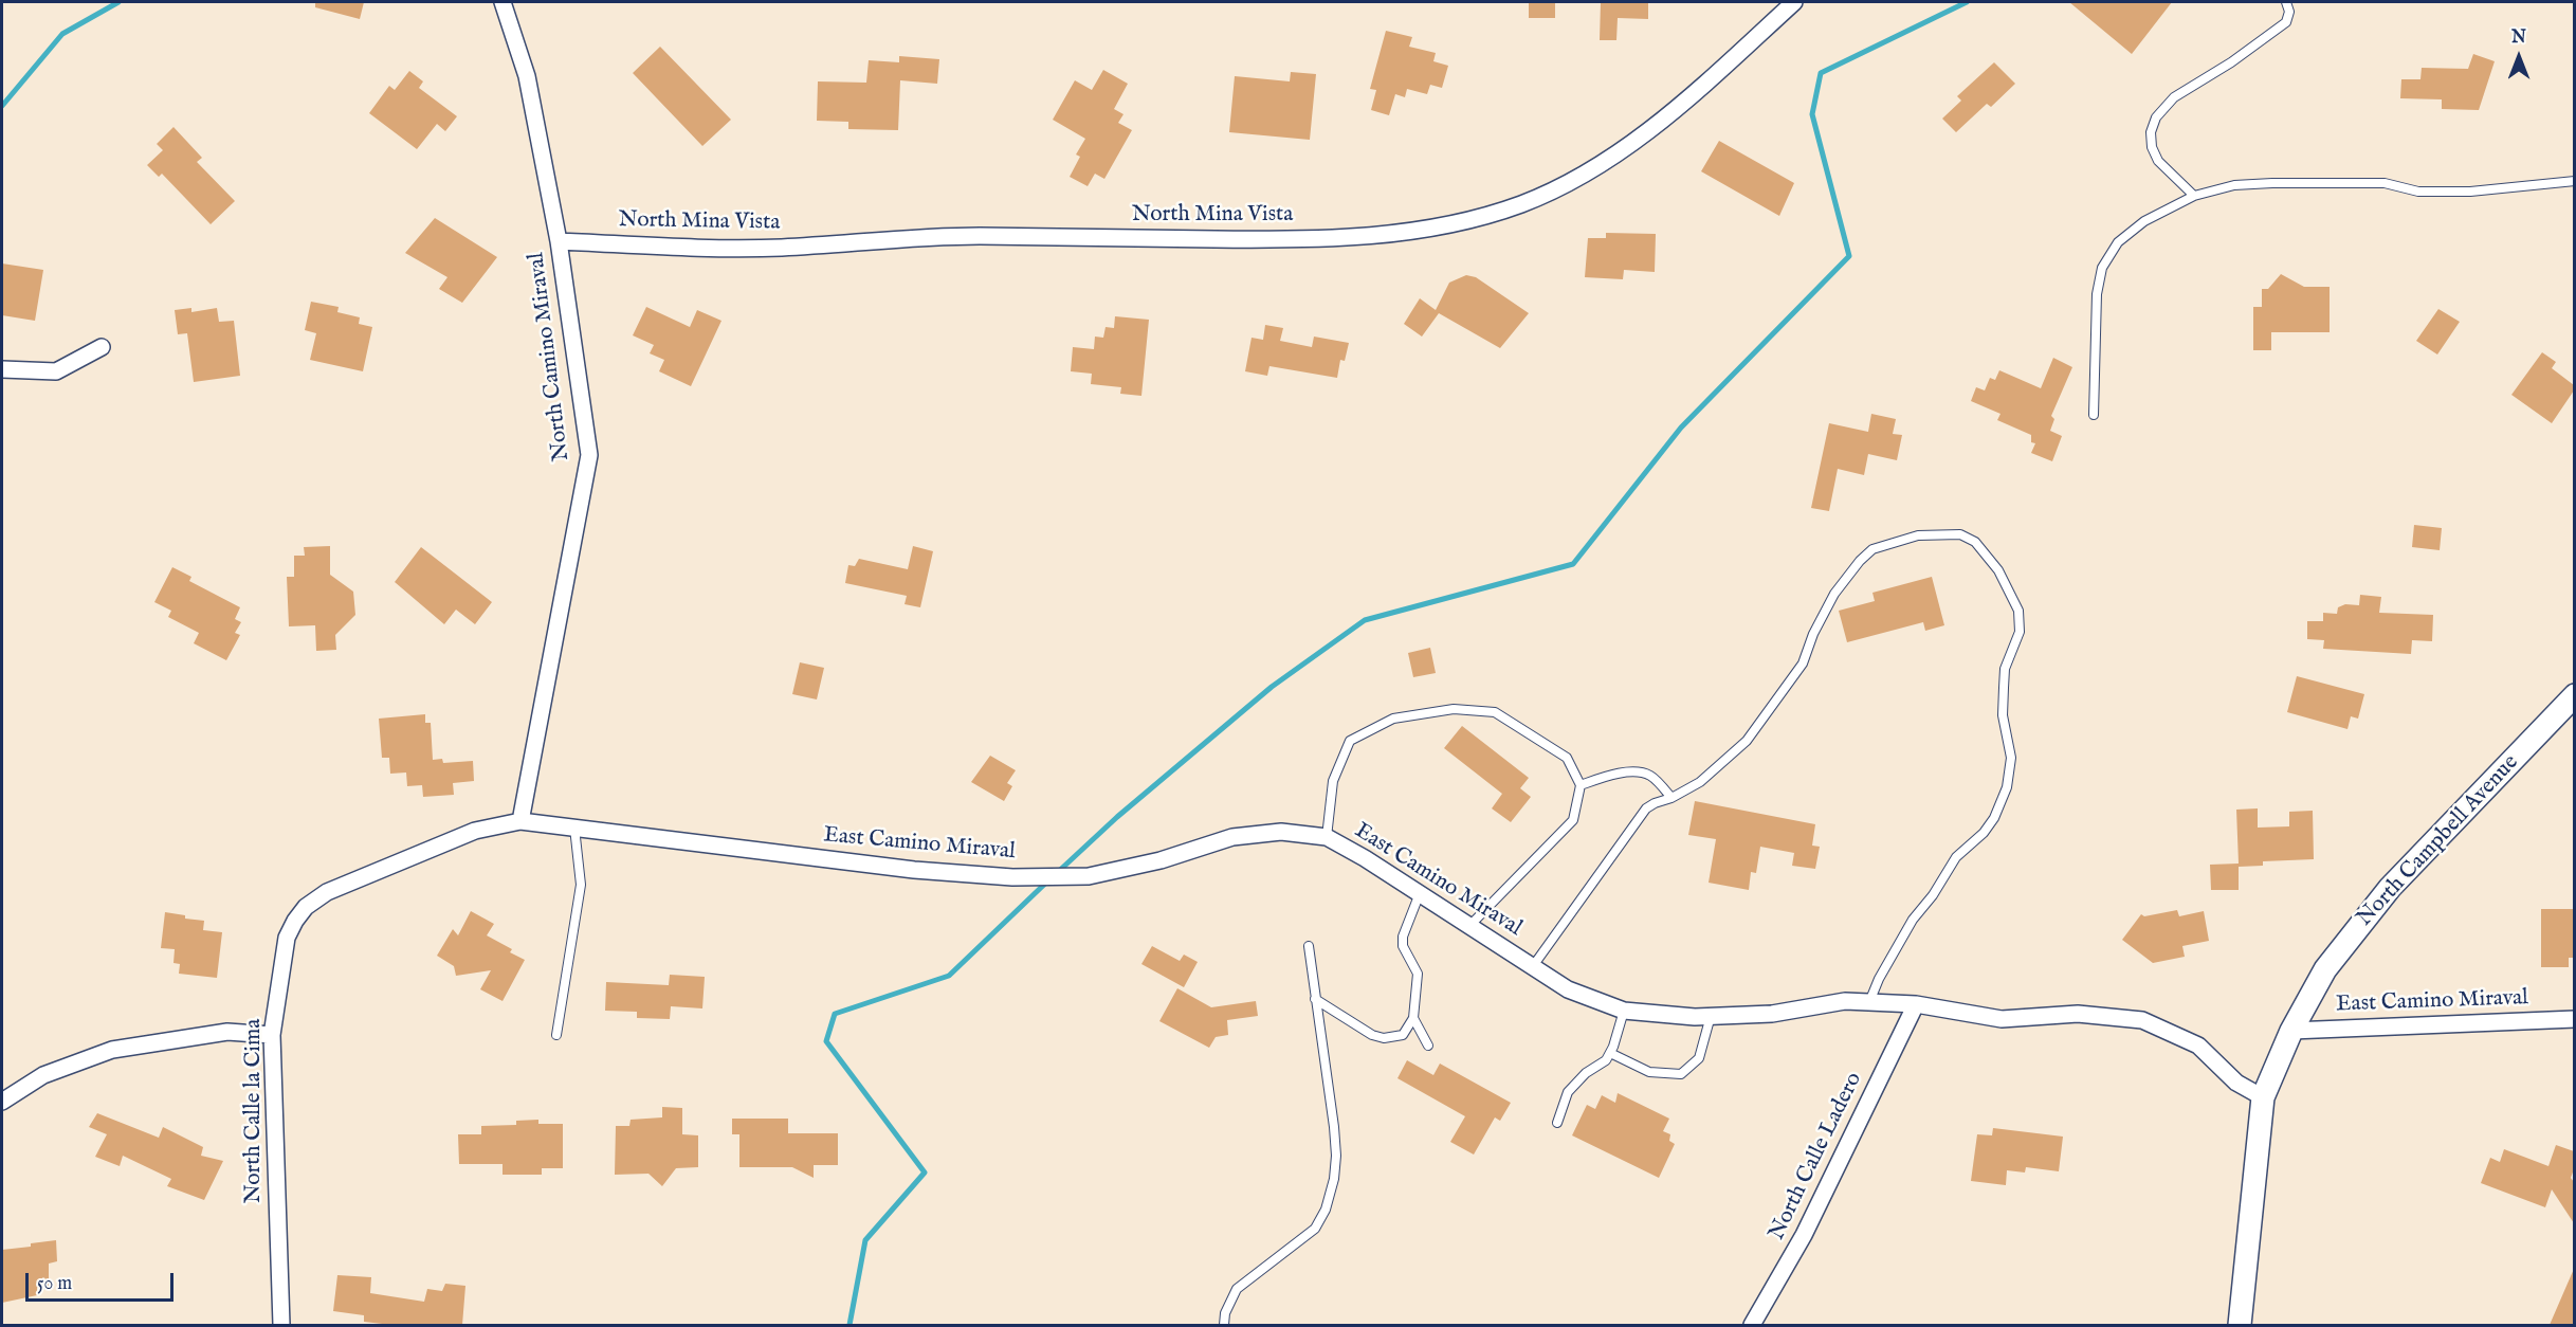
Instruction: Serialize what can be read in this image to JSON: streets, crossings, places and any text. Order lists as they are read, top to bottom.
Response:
{
  "streets": {
    "main road": ["North Campbell Avenue"],
    "street": [
      "North Mina Vista",
      "North Camino Miraval",
      "East Camino Miraval",
      "North Calle la Cima",
      "North Calle Ladero"
    ]
  },
  "crossings": [
    ["North Mina Vista", "North Camino Miraval"],
    ["North Camino Miraval", "East Camino Miraval"],
    ["North Camino Miraval", "North Calle la Cima"],
    ["North Campbell Avenue", "East Camino Miraval"],
    ["East Camino Miraval", "North Calle la Cima"],
    ["East Camino Miraval", "North Calle Ladero"]
  ],
  "scale_bar": "50 m",
  "north": "top"
}
